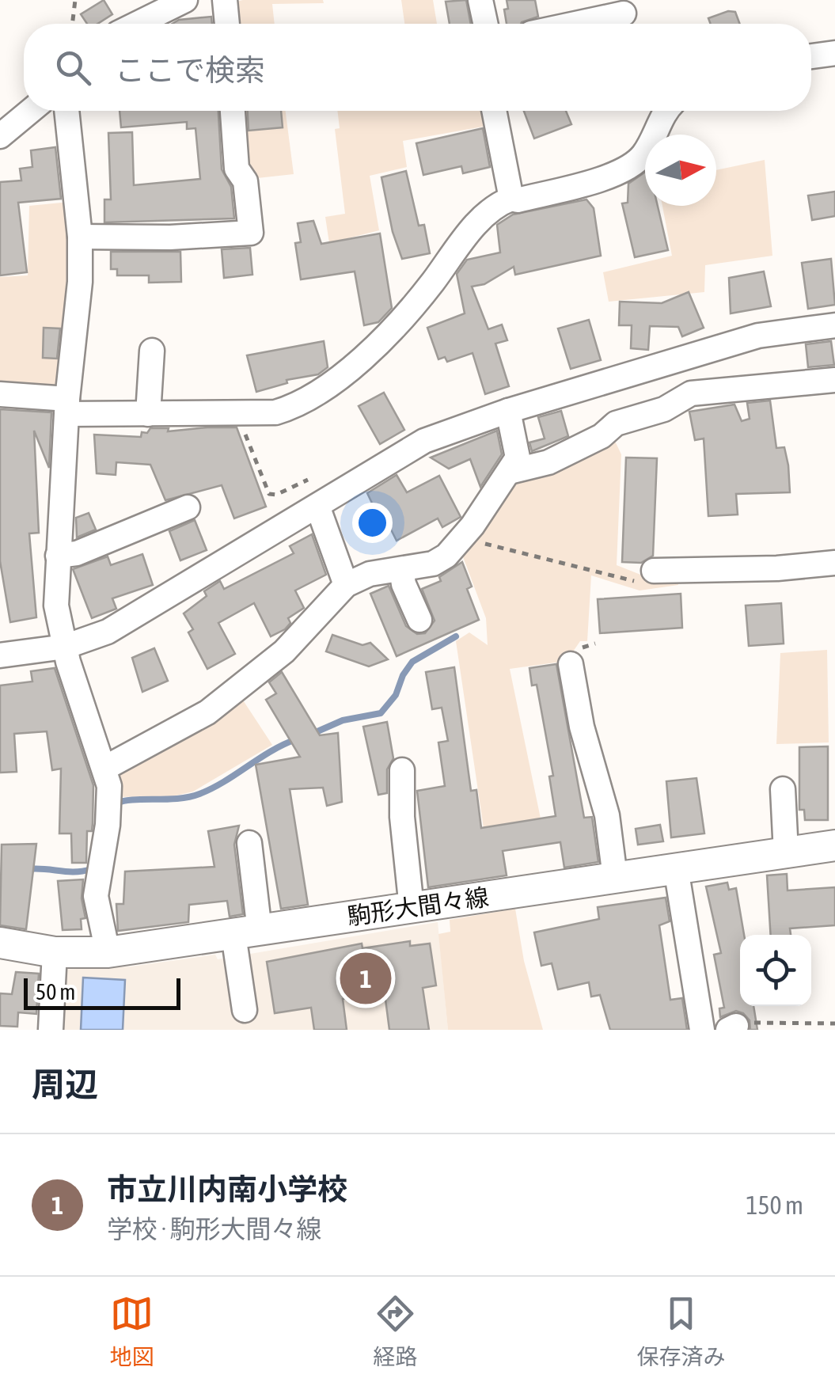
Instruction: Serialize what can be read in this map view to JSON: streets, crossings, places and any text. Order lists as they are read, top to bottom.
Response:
{
  "streets": {
    "main road": ["駒形大間々線"]
  },
  "scale_bar": "50 m",
  "north": "right",
  "page": {
    "search": "ここで検索",
    "pins": "1",
    "scale": "50 m",
    "heading": "周辺",
    "list": [
      {
        "mark": "1",
        "name": "市立川内南小学校",
        "note": "学校 · 駒形大間々線",
        "value": "150 m"
      }
    ],
    "nav": ["地図", "経路", "保存済み"]
  }
}
